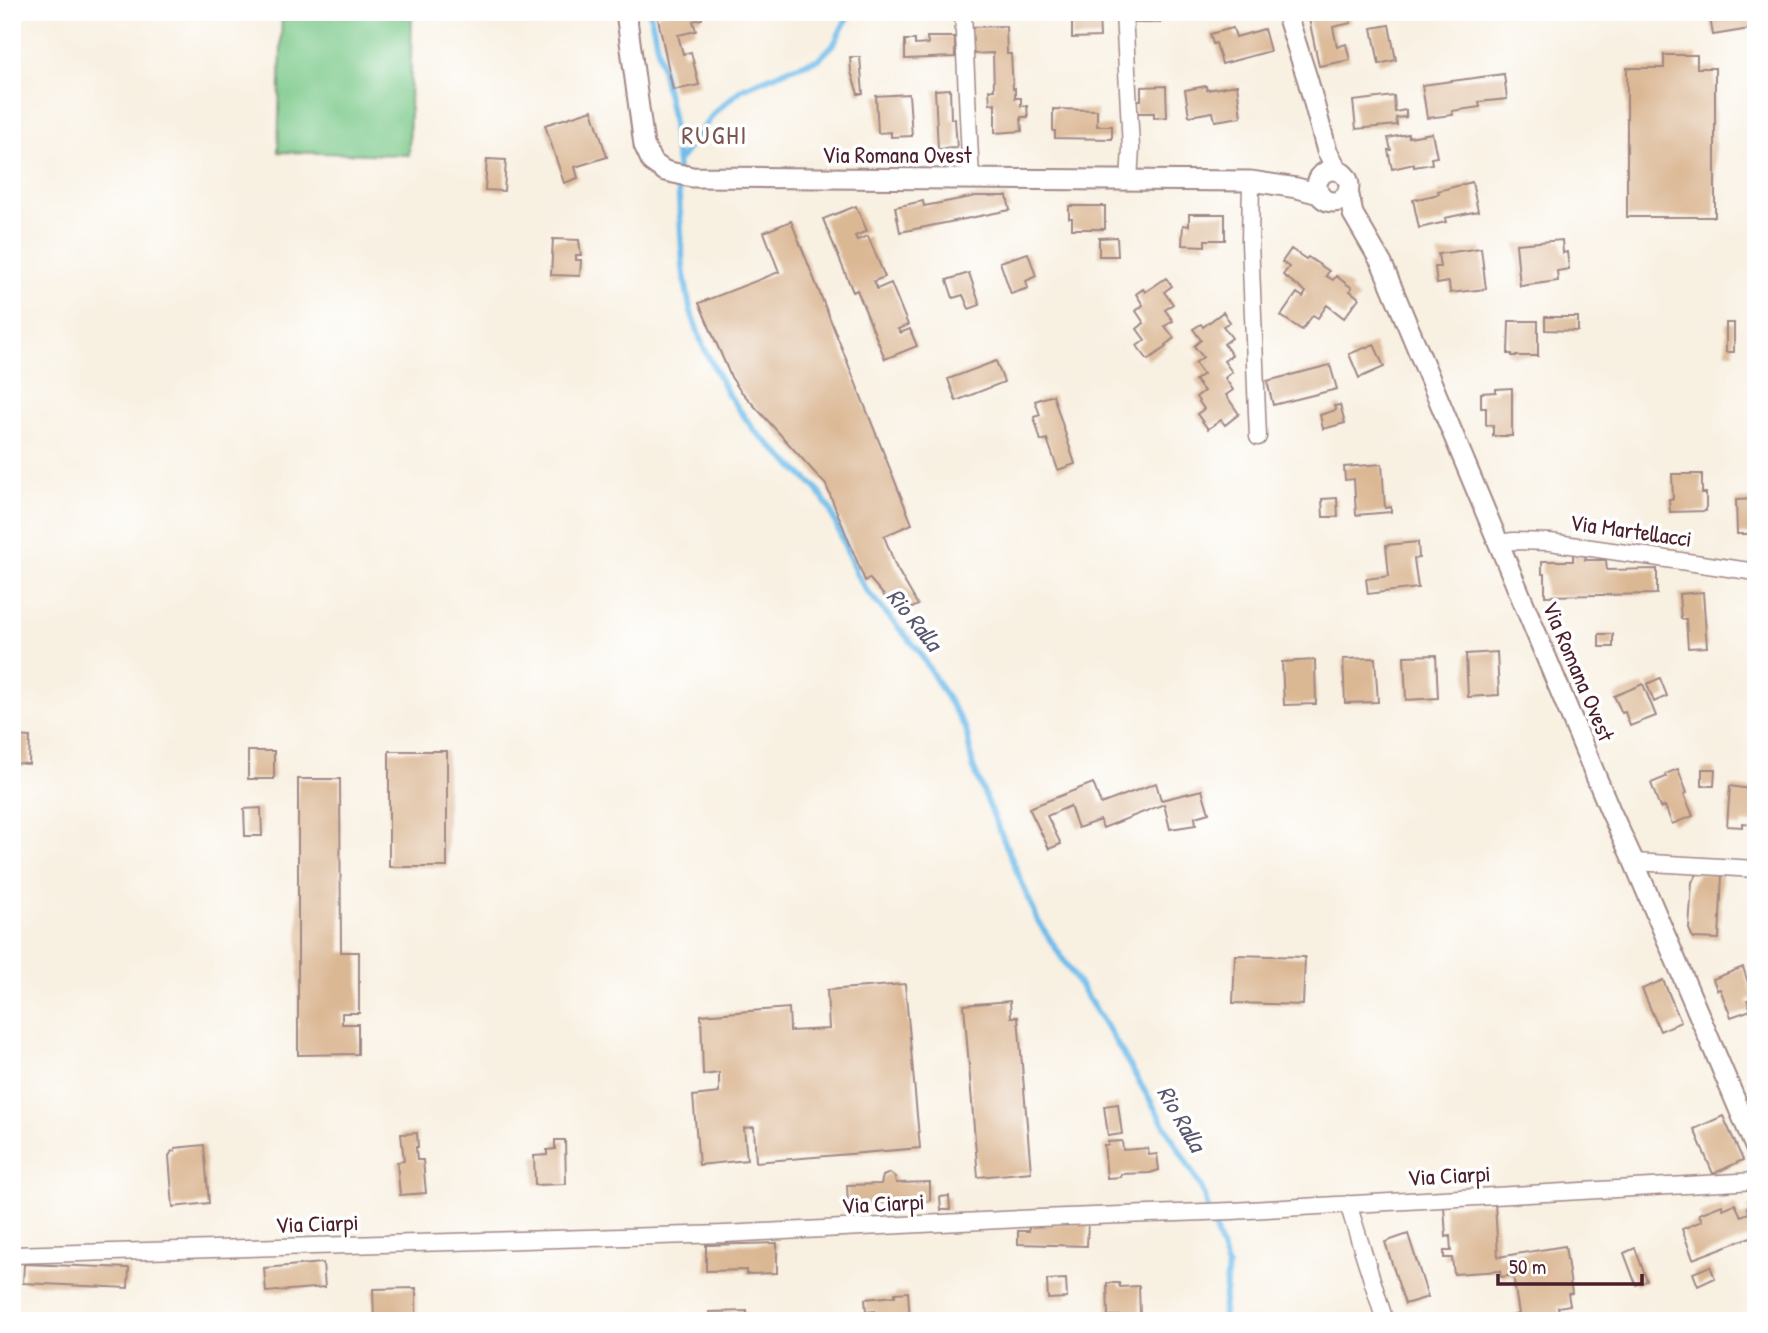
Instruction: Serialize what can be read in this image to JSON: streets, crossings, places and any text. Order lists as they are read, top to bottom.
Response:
{
  "streets": {
    "street": ["Via Romana Ovest", "Via Martellacci", "Via Ciarpi"]
  },
  "crossings": [
    ["Via Romana Ovest", "Via Martellacci"]
  ],
  "districts": ["RUGHI"],
  "water": ["Rio Ralla"],
  "scale_bar": "50 m"
}
